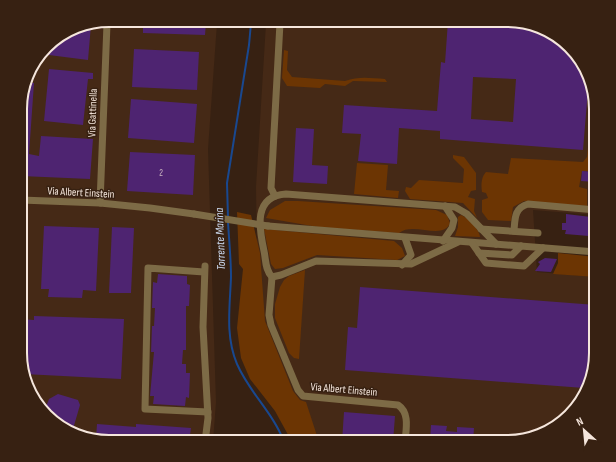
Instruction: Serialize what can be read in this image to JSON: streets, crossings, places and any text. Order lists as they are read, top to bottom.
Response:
{
  "streets": {
    "street": ["Via Gattinella", "Via Albert Einstein"]
  },
  "crossings": [
    ["Via Gattinella", "Via Albert Einstein"]
  ],
  "water": ["Torrente Marina"],
  "house_numbers": ["2"],
  "north": "top left"
}
